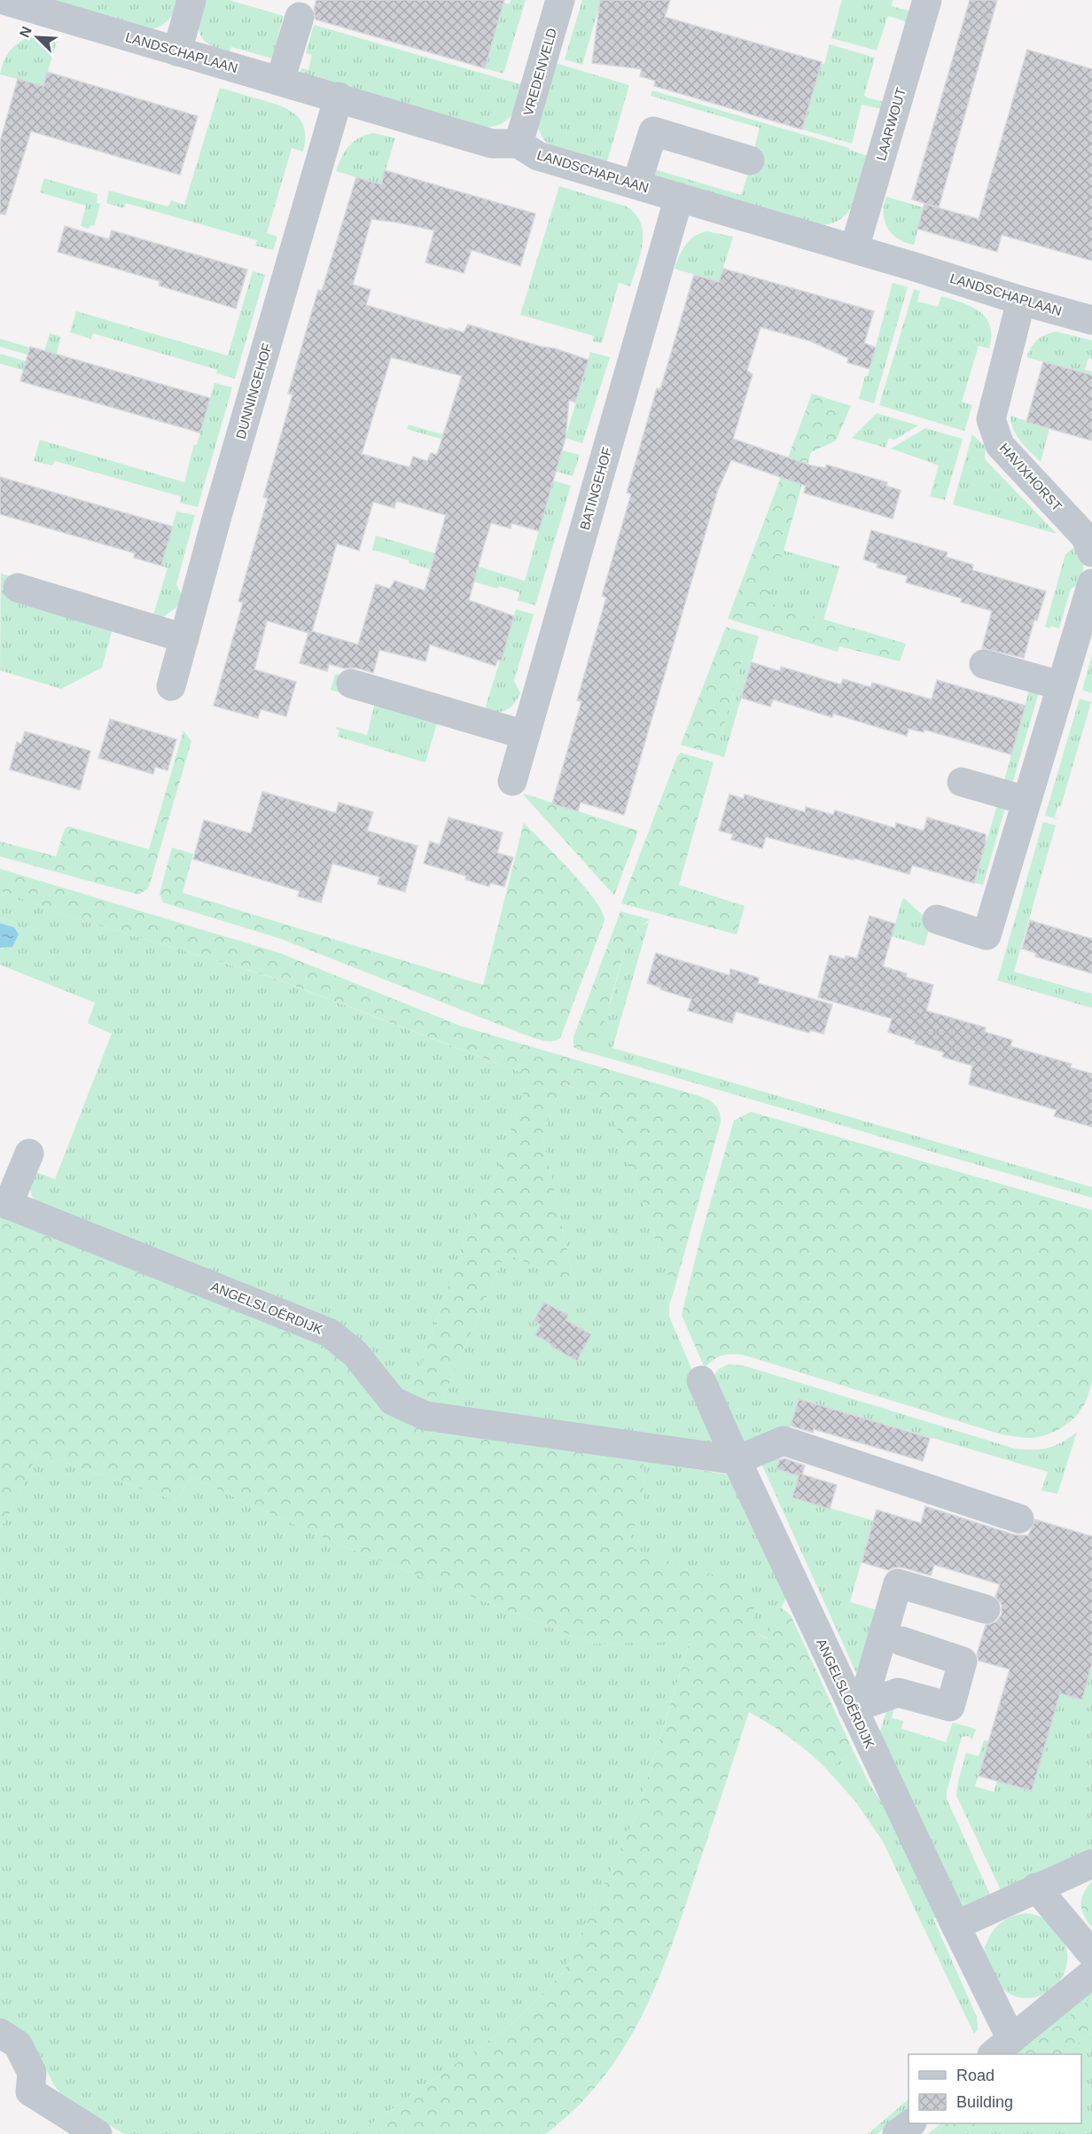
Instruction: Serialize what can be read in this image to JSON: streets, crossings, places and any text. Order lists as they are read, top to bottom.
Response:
{
  "streets": {
    "street": [
      "LANDSCHAPLAAN",
      "VREDENVELD",
      "LAARWOUT",
      "DUNNINGEHOF",
      "HAVIXHORST",
      "BATINGEHOF",
      "ANGELSLOËRDIJK"
    ]
  },
  "crossings": [
    ["LANDSCHAPLAAN", "VREDENVELD"],
    ["LANDSCHAPLAAN", "LAARWOUT"],
    ["LANDSCHAPLAAN", "DUNNINGEHOF"],
    ["LANDSCHAPLAAN", "HAVIXHORST"],
    ["LANDSCHAPLAAN", "BATINGEHOF"]
  ],
  "legend": ["Road", "Building"],
  "north": "top left"
}
